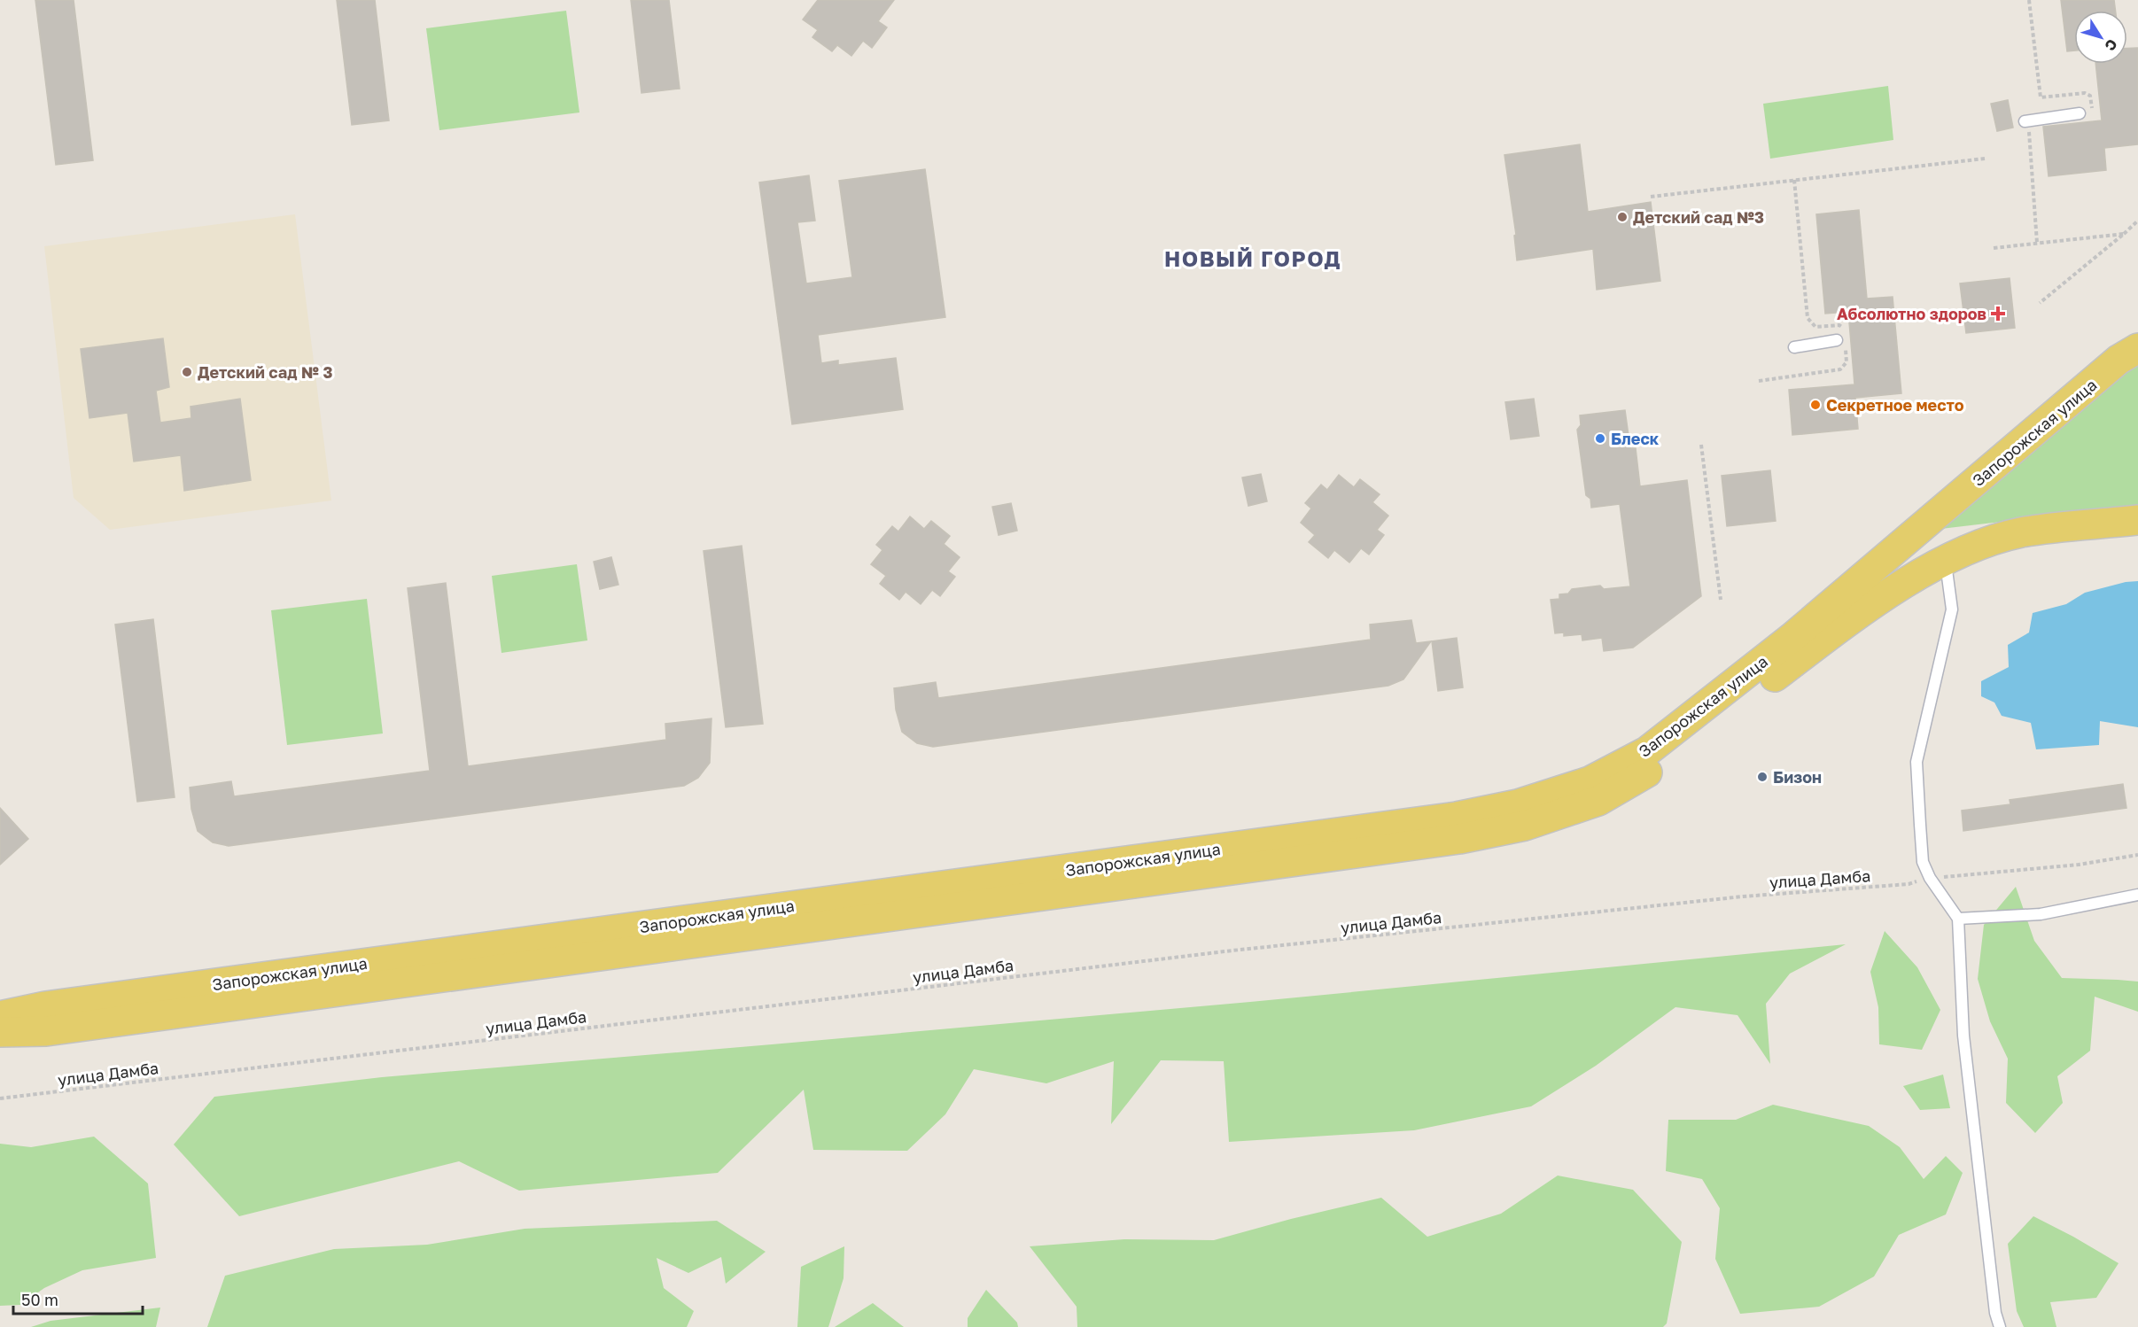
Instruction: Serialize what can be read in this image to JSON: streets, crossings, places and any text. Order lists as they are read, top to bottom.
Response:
{
  "streets": {
    "main road": ["Запорожская улица"],
    "path": ["улица Дамба"]
  },
  "districts": ["НОВЫЙ ГОРОД"],
  "places": {
    "other": [
      "Детский сад №3",
      "Детский сад № 3",
      "Секретное место",
      "Блеск",
      "Бизон"
    ],
    "health": ["Абсолютно здоров"]
  },
  "scale_bar": "50 m",
  "north": "bottom right"
}
